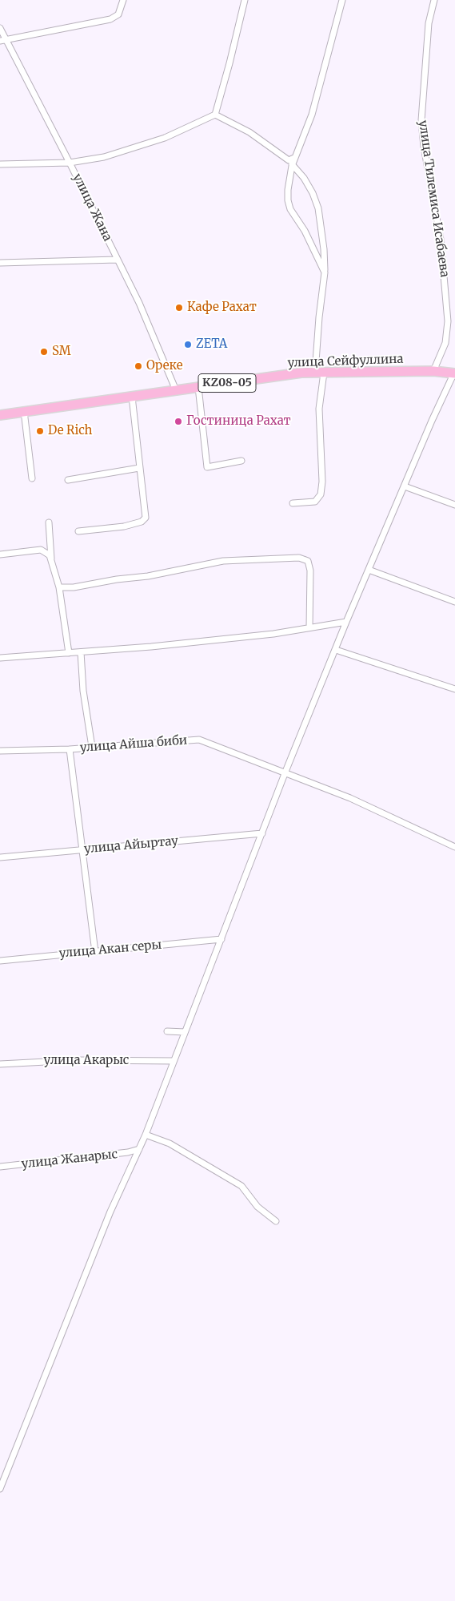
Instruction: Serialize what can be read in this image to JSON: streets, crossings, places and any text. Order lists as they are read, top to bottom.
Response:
{
  "streets": {
    "main road": ["улица Сейфуллина", "KZ08-05"],
    "street": [
      "улица Тилемиса Исабаева",
      "улица Жана",
      "улица Айша биби",
      "улица Айыртау",
      "улица Акан серы",
      "улица Акарыс",
      "улица Жанарыс"
    ]
  },
  "crossings": [
    ["улица Тилемиса Исабаева", "улица Сейфуллина"],
    ["улица Жана", "улица Сейфуллина"]
  ],
  "places": [
    "Кафе Рахат",
    "ZETA",
    "SM",
    "Ореке",
    "Гостиница Рахат",
    "De Rich"
  ]
}
